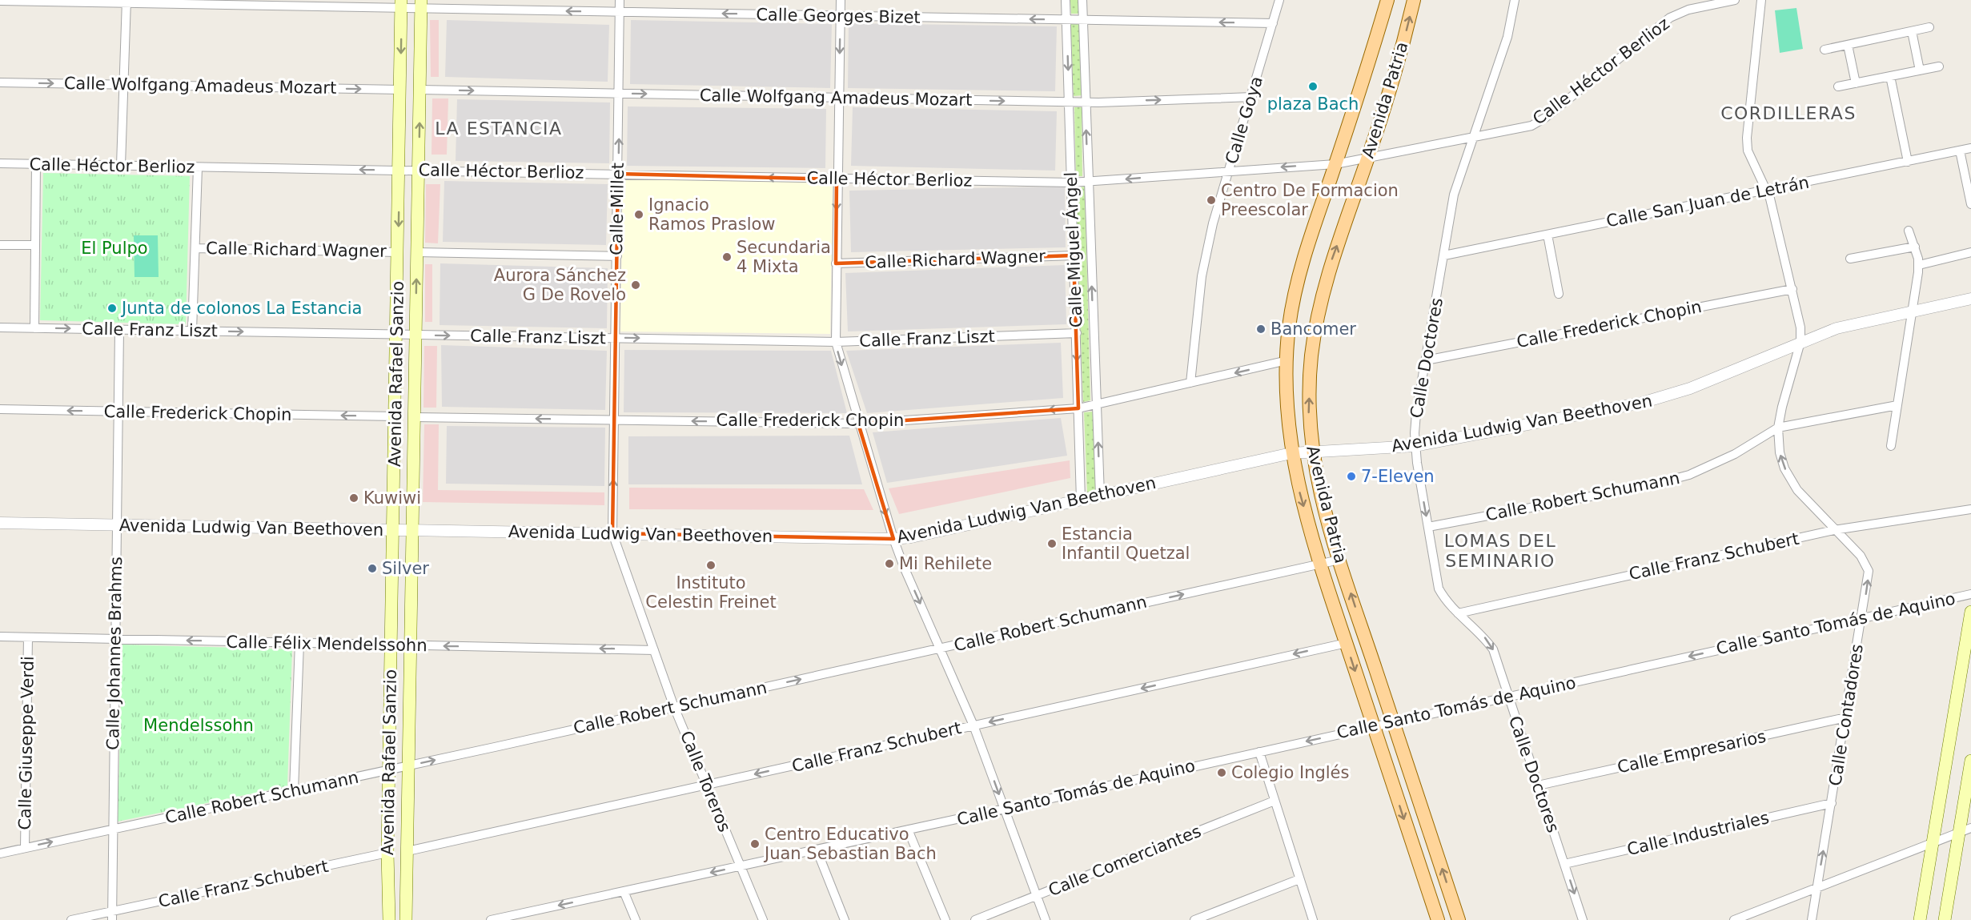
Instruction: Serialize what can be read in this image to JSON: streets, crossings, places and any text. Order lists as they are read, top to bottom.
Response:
{
  "streets": {
    "main road": ["Avenida Patria", "Avenida Rafael Sanzio"],
    "street": [
      "Calle Georges Bizet",
      "Calle Héctor Berlioz",
      "Calle Wolfgang Amadeus Mozart",
      "Calle Goya",
      "Calle San Juan de Letrán",
      "Calle Millet",
      "Calle Richard Wagner",
      "Calle Miguel Ángel",
      "Calle Frederick Chopin",
      "Calle Franz Liszt",
      "Calle Doctores",
      "Avenida Ludwig Van Beethoven",
      "Calle Robert Schumann",
      "Calle Franz Schubert",
      "Calle Santo Tomás de Aquino",
      "Calle Félix Mendelssohn",
      "Calle Johannes Brahms",
      "Calle Contadores",
      "Calle Giuseppe Verdi",
      "Calle Empresarios",
      "Calle Toreros",
      "Calle Industriales",
      "Calle Comerciantes"
    ]
  },
  "crossings": [
    ["Calle Georges Bizet", "Calle Goya"],
    ["Calle Georges Bizet", "Calle Millet"],
    ["Calle Georges Bizet", "Calle Miguel Ángel"],
    ["Calle Georges Bizet", "Avenida Rafael Sanzio"],
    ["Calle Héctor Berlioz", "Avenida Patria"],
    ["Calle Héctor Berlioz", "Calle Goya"],
    ["Calle Héctor Berlioz", "Calle Millet"],
    ["Calle Héctor Berlioz", "Calle Miguel Ángel"],
    ["Calle Héctor Berlioz", "Calle Doctores"],
    ["Calle Héctor Berlioz", "Avenida Rafael Sanzio"],
    ["Calle Wolfgang Amadeus Mozart", "Calle Goya"],
    ["Calle Wolfgang Amadeus Mozart", "Calle Millet"],
    ["Calle Wolfgang Amadeus Mozart", "Calle Miguel Ángel"],
    ["Calle Wolfgang Amadeus Mozart", "Avenida Rafael Sanzio"],
    ["Avenida Patria", "Calle Frederick Chopin"],
    ["Avenida Patria", "Avenida Ludwig Van Beethoven"],
    ["Avenida Patria", "Calle Robert Schumann"],
    ["Avenida Patria", "Calle Franz Schubert"],
    ["Avenida Patria", "Calle Santo Tomás de Aquino"],
    ["Calle Goya", "Calle Frederick Chopin"],
    ["Calle San Juan de Letrán", "Calle Doctores"],
    ["Calle Millet", "Calle Frederick Chopin"],
    ["Calle Millet", "Calle Franz Liszt"],
    ["Calle Millet", "Avenida Ludwig Van Beethoven"],
    ["Calle Millet", "Calle Toreros"],
    ["Calle Richard Wagner", "Calle Miguel Ángel"],
    ["Calle Richard Wagner", "Avenida Rafael Sanzio"],
    ["Calle Miguel Ángel", "Calle Frederick Chopin"],
    ["Calle Miguel Ángel", "Calle Franz Liszt"],
    ["Calle Miguel Ángel", "Avenida Ludwig Van Beethoven"],
    ["Calle Frederick Chopin", "Calle Doctores"],
    ["Calle Frederick Chopin", "Avenida Rafael Sanzio"],
    ["Calle Frederick Chopin", "Calle Johannes Brahms"],
    ["Calle Franz Liszt", "Avenida Rafael Sanzio"],
    ["Calle Franz Liszt", "Calle Johannes Brahms"],
    ["Calle Doctores", "Avenida Ludwig Van Beethoven"],
    ["Calle Doctores", "Calle Robert Schumann"],
    ["Calle Doctores", "Calle Franz Schubert"],
    ["Calle Doctores", "Calle Santo Tomás de Aquino"],
    ["Calle Doctores", "Calle Empresarios"],
    ["Calle Doctores", "Calle Industriales"],
    ["Avenida Rafael Sanzio", "Avenida Ludwig Van Beethoven"],
    ["Avenida Rafael Sanzio", "Calle Robert Schumann"],
    ["Avenida Rafael Sanzio", "Calle Franz Schubert"],
    ["Avenida Rafael Sanzio", "Calle Félix Mendelssohn"],
    ["Avenida Ludwig Van Beethoven", "Calle Johannes Brahms"],
    ["Avenida Ludwig Van Beethoven", "Calle Contadores"],
    ["Avenida Ludwig Van Beethoven", "Calle Toreros"],
    ["Calle Robert Schumann", "Calle Johannes Brahms"],
    ["Calle Robert Schumann", "Calle Contadores"],
    ["Calle Robert Schumann", "Calle Giuseppe Verdi"],
    ["Calle Robert Schumann", "Calle Toreros"],
    ["Calle Franz Schubert", "Calle Johannes Brahms"],
    ["Calle Franz Schubert", "Calle Contadores"],
    ["Calle Franz Schubert", "Calle Toreros"],
    ["Calle Santo Tomás de Aquino", "Calle Contadores"],
    ["Calle Santo Tomás de Aquino", "Calle Toreros"],
    ["Calle Félix Mendelssohn", "Calle Johannes Brahms"],
    ["Calle Félix Mendelssohn", "Calle Giuseppe Verdi"],
    ["Calle Félix Mendelssohn", "Calle Toreros"],
    ["Calle Contadores", "Calle Empresarios"],
    ["Calle Contadores", "Calle Industriales"]
  ],
  "one_way": [
    "Calle Georges Bizet",
    "Calle Héctor Berlioz",
    "Calle Wolfgang Amadeus Mozart",
    "Calle Millet",
    "Calle Frederick Chopin",
    "Calle Franz Liszt",
    "Calle Robert Schumann",
    "Calle Franz Schubert",
    "Calle Santo Tomás de Aquino",
    "Calle Félix Mendelssohn",
    "Calle Contadores"
  ],
  "districts": ["CORDILLERAS", "LA ESTANCIA", "LOMAS DEL SEMINARIO"],
  "parks": ["El Pulpo", "Mendelssohn"],
  "places": [
    "plaza Bach",
    "Centro De Formacion Preescolar",
    "Ignacio Ramos Praslow",
    "Secundaria 4 Mixta",
    "Aurora Sánchez G De Rovelo",
    "Junta de colonos La Estancia",
    "Bancomer",
    "7-Eleven",
    "Kuwiwi",
    "Estancia Infantil Quetzal",
    "Mi Rehilete",
    "Instituto Celestin Freinet",
    "Silver",
    "Colegio Inglés",
    "Centro Educativo Juan Sebastian Bach"
  ]
}
